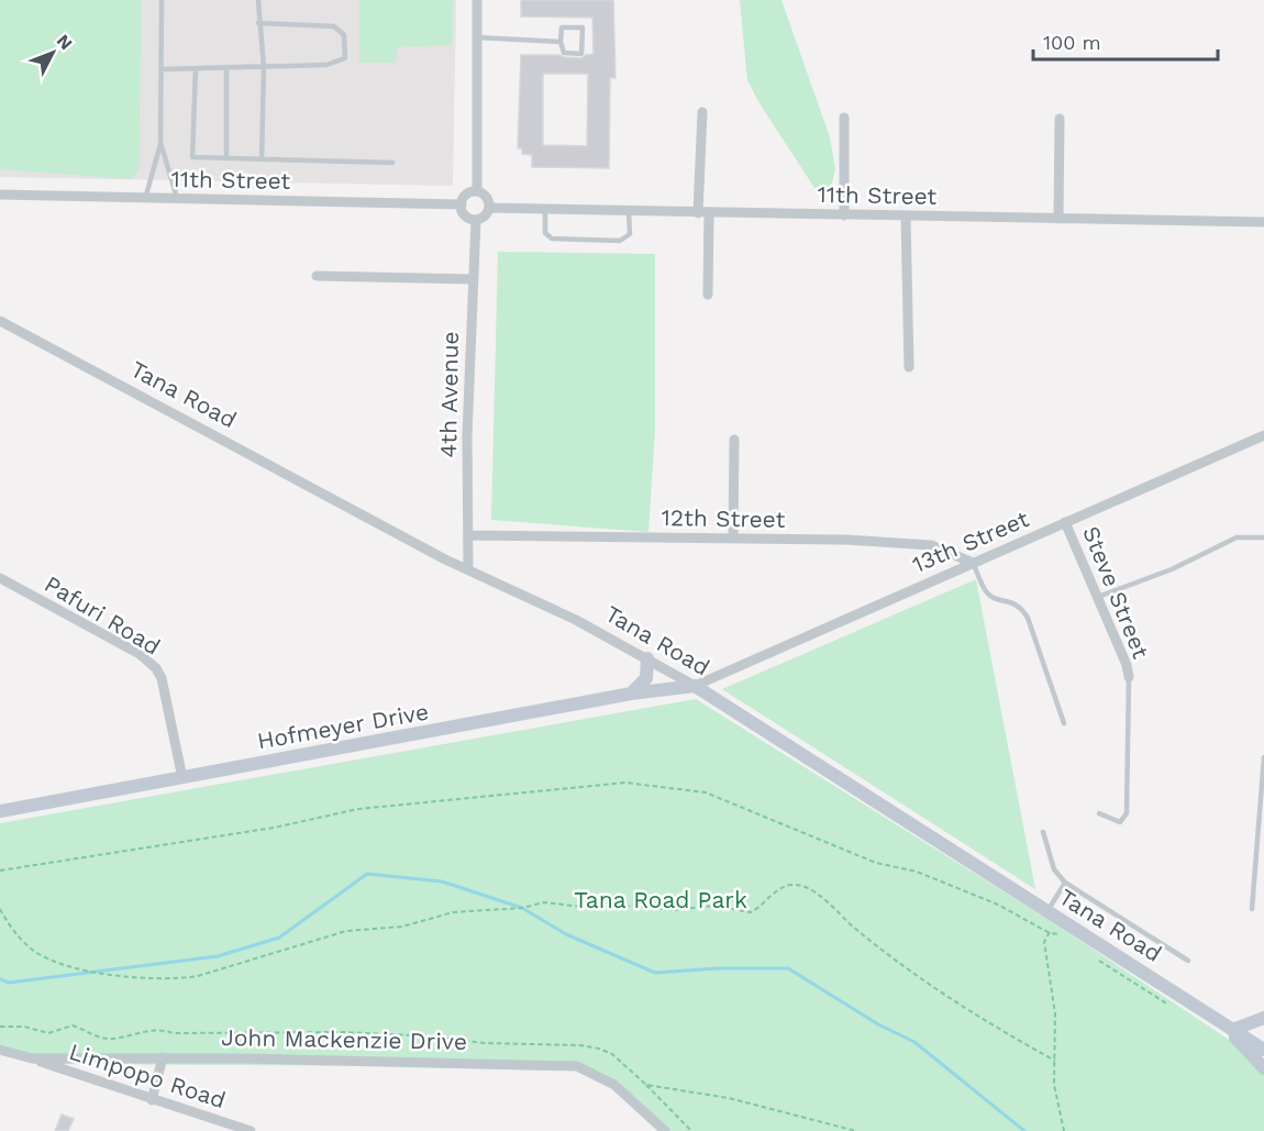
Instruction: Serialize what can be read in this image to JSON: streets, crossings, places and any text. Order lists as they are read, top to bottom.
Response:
{
  "streets": {
    "main road": ["Tana Road", "Hofmeyer Drive"],
    "street": [
      "11th Street",
      "4th Avenue",
      "12th Street",
      "13th Street",
      "Steve Street",
      "Pafuri Road",
      "John Mackenzie Drive",
      "Limpopo Road"
    ]
  },
  "crossings": [
    ["11th Street", "4th Avenue"],
    ["Tana Road", "4th Avenue"],
    ["Tana Road", "13th Street"],
    ["Tana Road", "Hofmeyer Drive"],
    ["4th Avenue", "12th Street"],
    ["12th Street", "13th Street"],
    ["13th Street", "Steve Street"],
    ["13th Street", "Hofmeyer Drive"],
    ["Pafuri Road", "Hofmeyer Drive"],
    ["John Mackenzie Drive", "Limpopo Road"]
  ],
  "parks": ["Tana Road Park"],
  "scale_bar": "100 m",
  "north": "top right"
}
